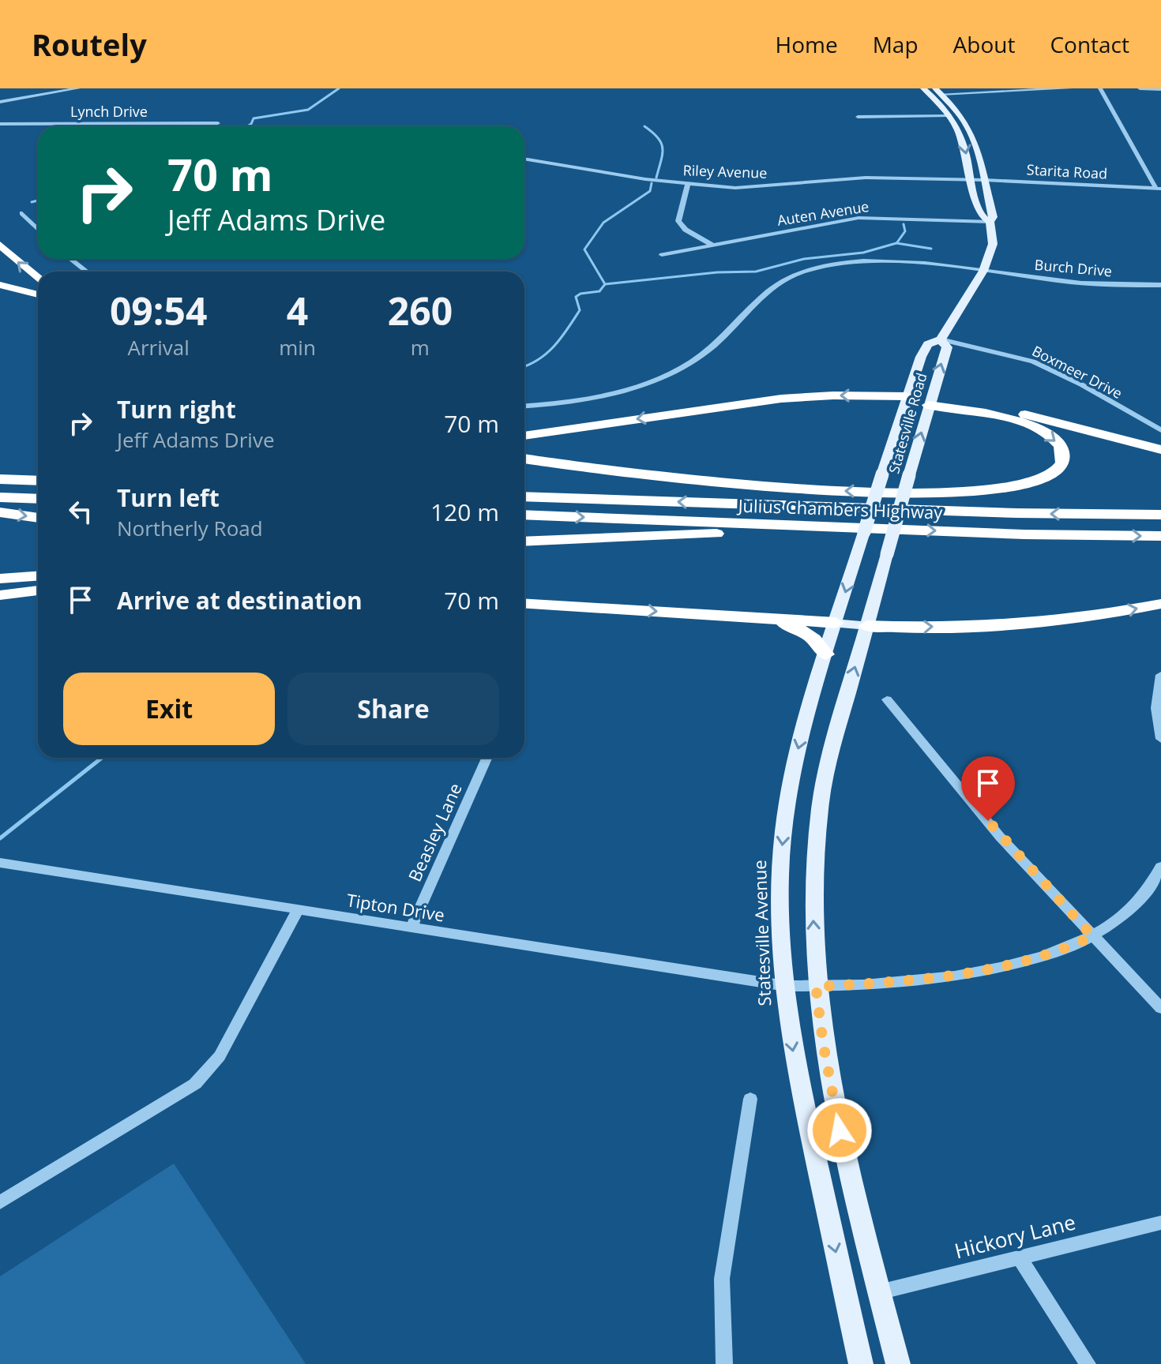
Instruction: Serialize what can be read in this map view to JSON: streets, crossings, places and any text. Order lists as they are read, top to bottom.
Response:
{
  "streets": {
    "highway": ["Julius Chambers Highway"],
    "main road": ["Statesville Road", "Statesville Avenue"],
    "street": [
      "Lynch Drive",
      "Riley Avenue",
      "Starita Road",
      "Auten Avenue",
      "Burch Drive",
      "Boxmeer Drive",
      "Beasley Lane",
      "Tipton Drive",
      "Hickory Lane"
    ]
  },
  "crossings": [
    ["Riley Avenue", "Starita Road"],
    ["Riley Avenue", "Statesville Road"],
    ["Starita Road", "Statesville Road"],
    ["Auten Avenue", "Statesville Road"],
    ["Burch Drive", "Statesville Road"],
    ["Boxmeer Drive", "Statesville Road"],
    ["Statesville Road", "Statesville Avenue"],
    ["Beasley Lane", "Tipton Drive"],
    ["Tipton Drive", "Statesville Avenue"]
  ],
  "page": {
    "header": "Routely",
    "nav": [
      "Home",
      "Map",
      "About",
      "Contact"
    ],
    "turn": ["70 m", "Jeff Adams Drive"],
    "eta": [
      "09:54",
      "Arrival",
      "4",
      "min",
      "260",
      "m"
    ],
    "list": [
      {
        "name": "Turn right",
        "note": "Jeff Adams Drive",
        "value": "70 m"
      },
      {
        "name": "Turn left",
        "note": "Northerly Road",
        "value": "120 m"
      },
      {
        "name": "Arrive at destination",
        "value": "70 m"
      }
    ],
    "buttons": ["Exit", "Share"]
  }
}
